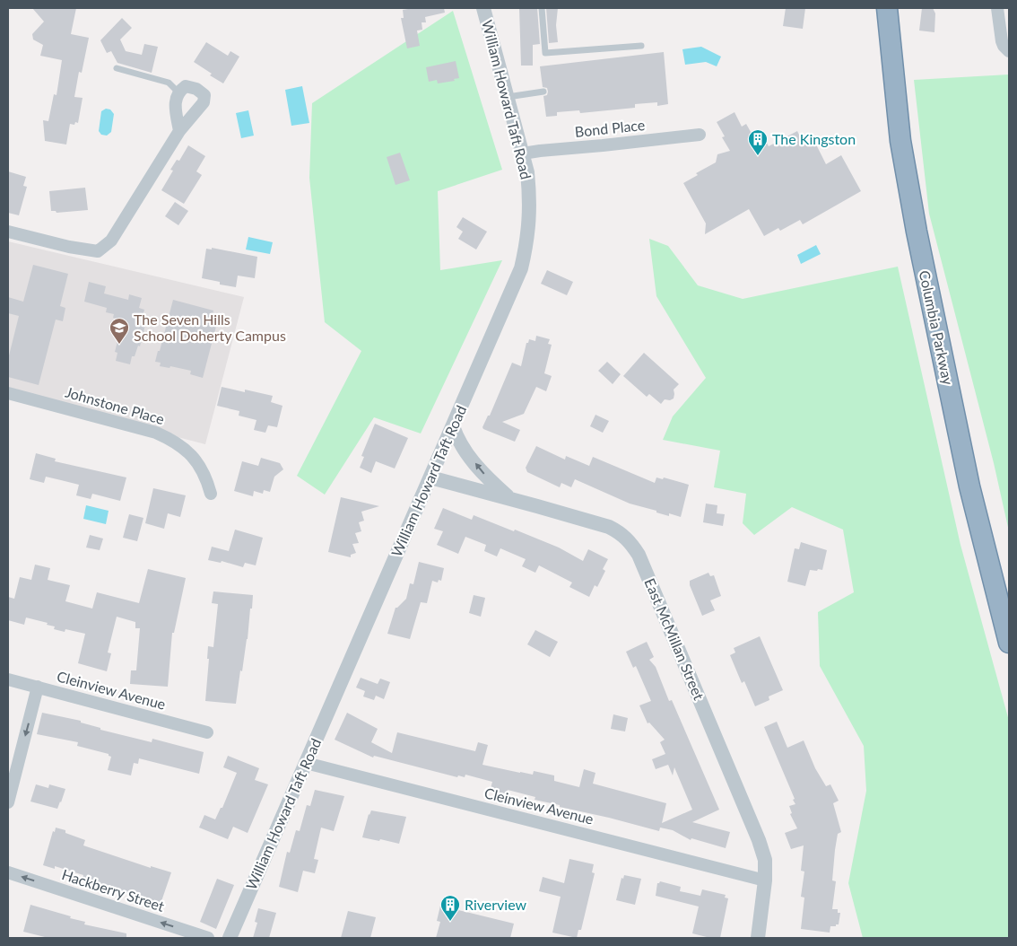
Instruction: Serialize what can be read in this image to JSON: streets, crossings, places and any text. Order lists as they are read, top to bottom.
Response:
{
  "streets": {
    "highway": ["Columbia Parkway"],
    "street": [
      "William Howard Taft Road",
      "Bond Place",
      "Johnstone Place",
      "East McMillan Street",
      "Cleinview Avenue",
      "Hackberry Street"
    ]
  },
  "crossings": [
    ["William Howard Taft Road", "Bond Place"],
    ["William Howard Taft Road", "East McMillan Street"],
    ["William Howard Taft Road", "Cleinview Avenue"],
    ["East McMillan Street", "Cleinview Avenue"]
  ],
  "one_way": ["Hackberry Street"],
  "places": {
    "building": ["The Kingston", "Riverview"],
    "school or university": ["The Seven Hills School Doherty Campus"]
  }
}
